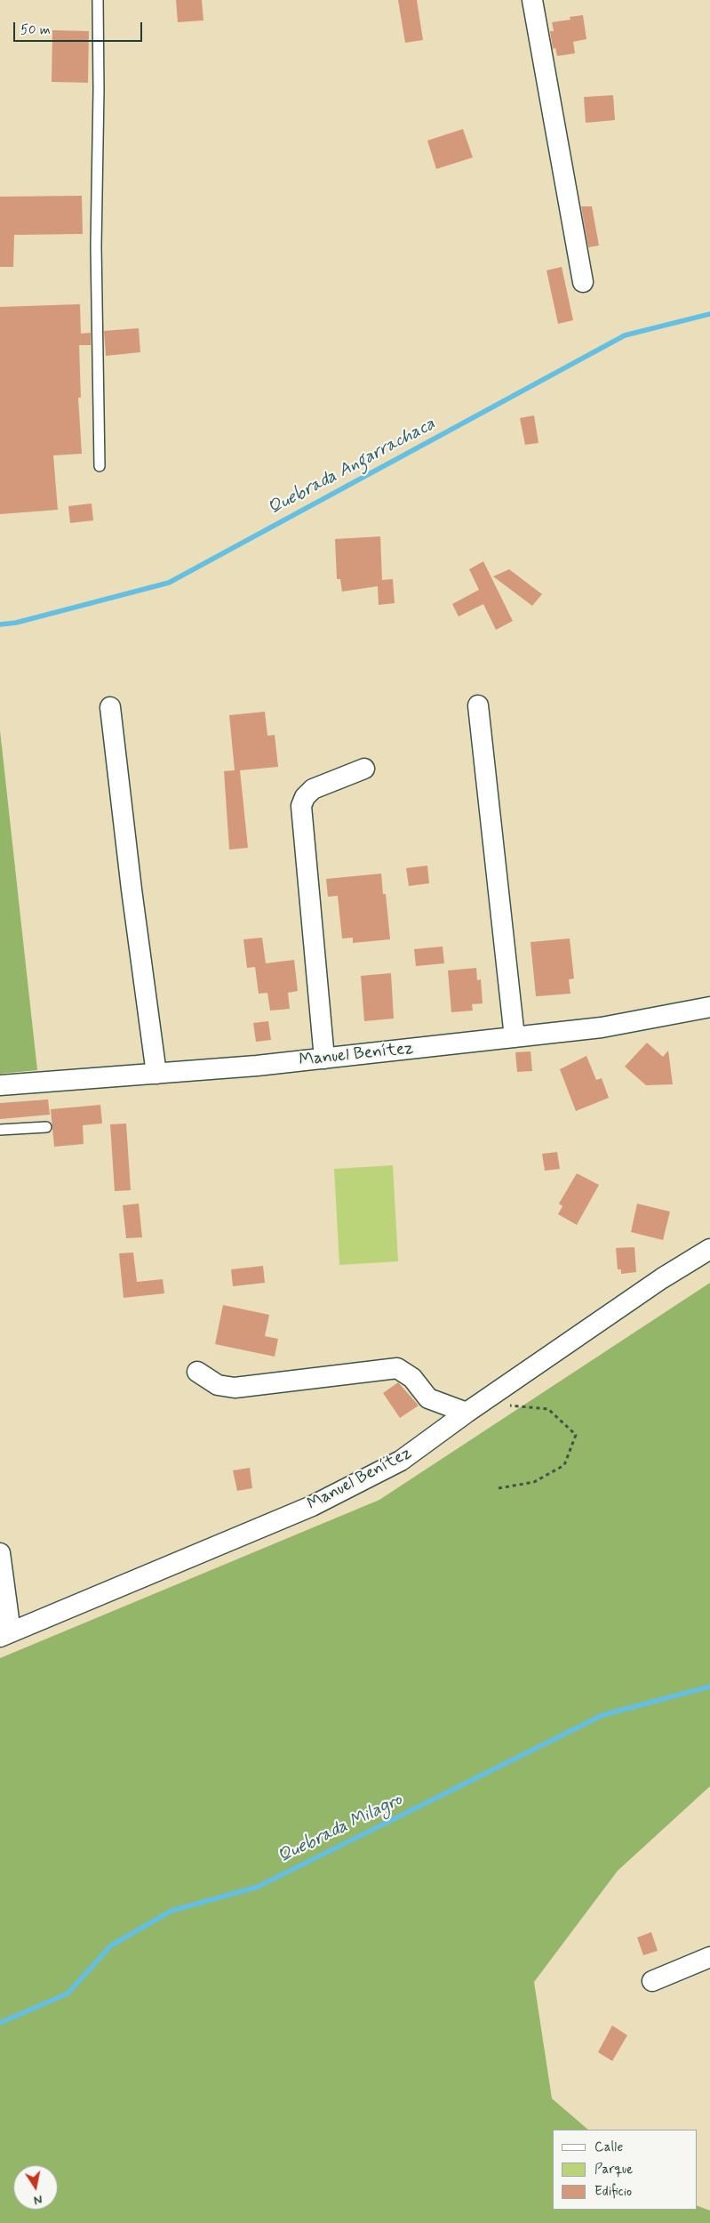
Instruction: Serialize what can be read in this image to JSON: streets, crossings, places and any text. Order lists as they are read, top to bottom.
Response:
{
  "streets": {
    "street": ["Manuel Benítez"]
  },
  "water": ["Quebrada Angarrachaca", "Quebrada Milagro"],
  "legend": ["Calle", "Parque", "Edificio"],
  "scale_bar": "50 m",
  "north": "bottom"
}
